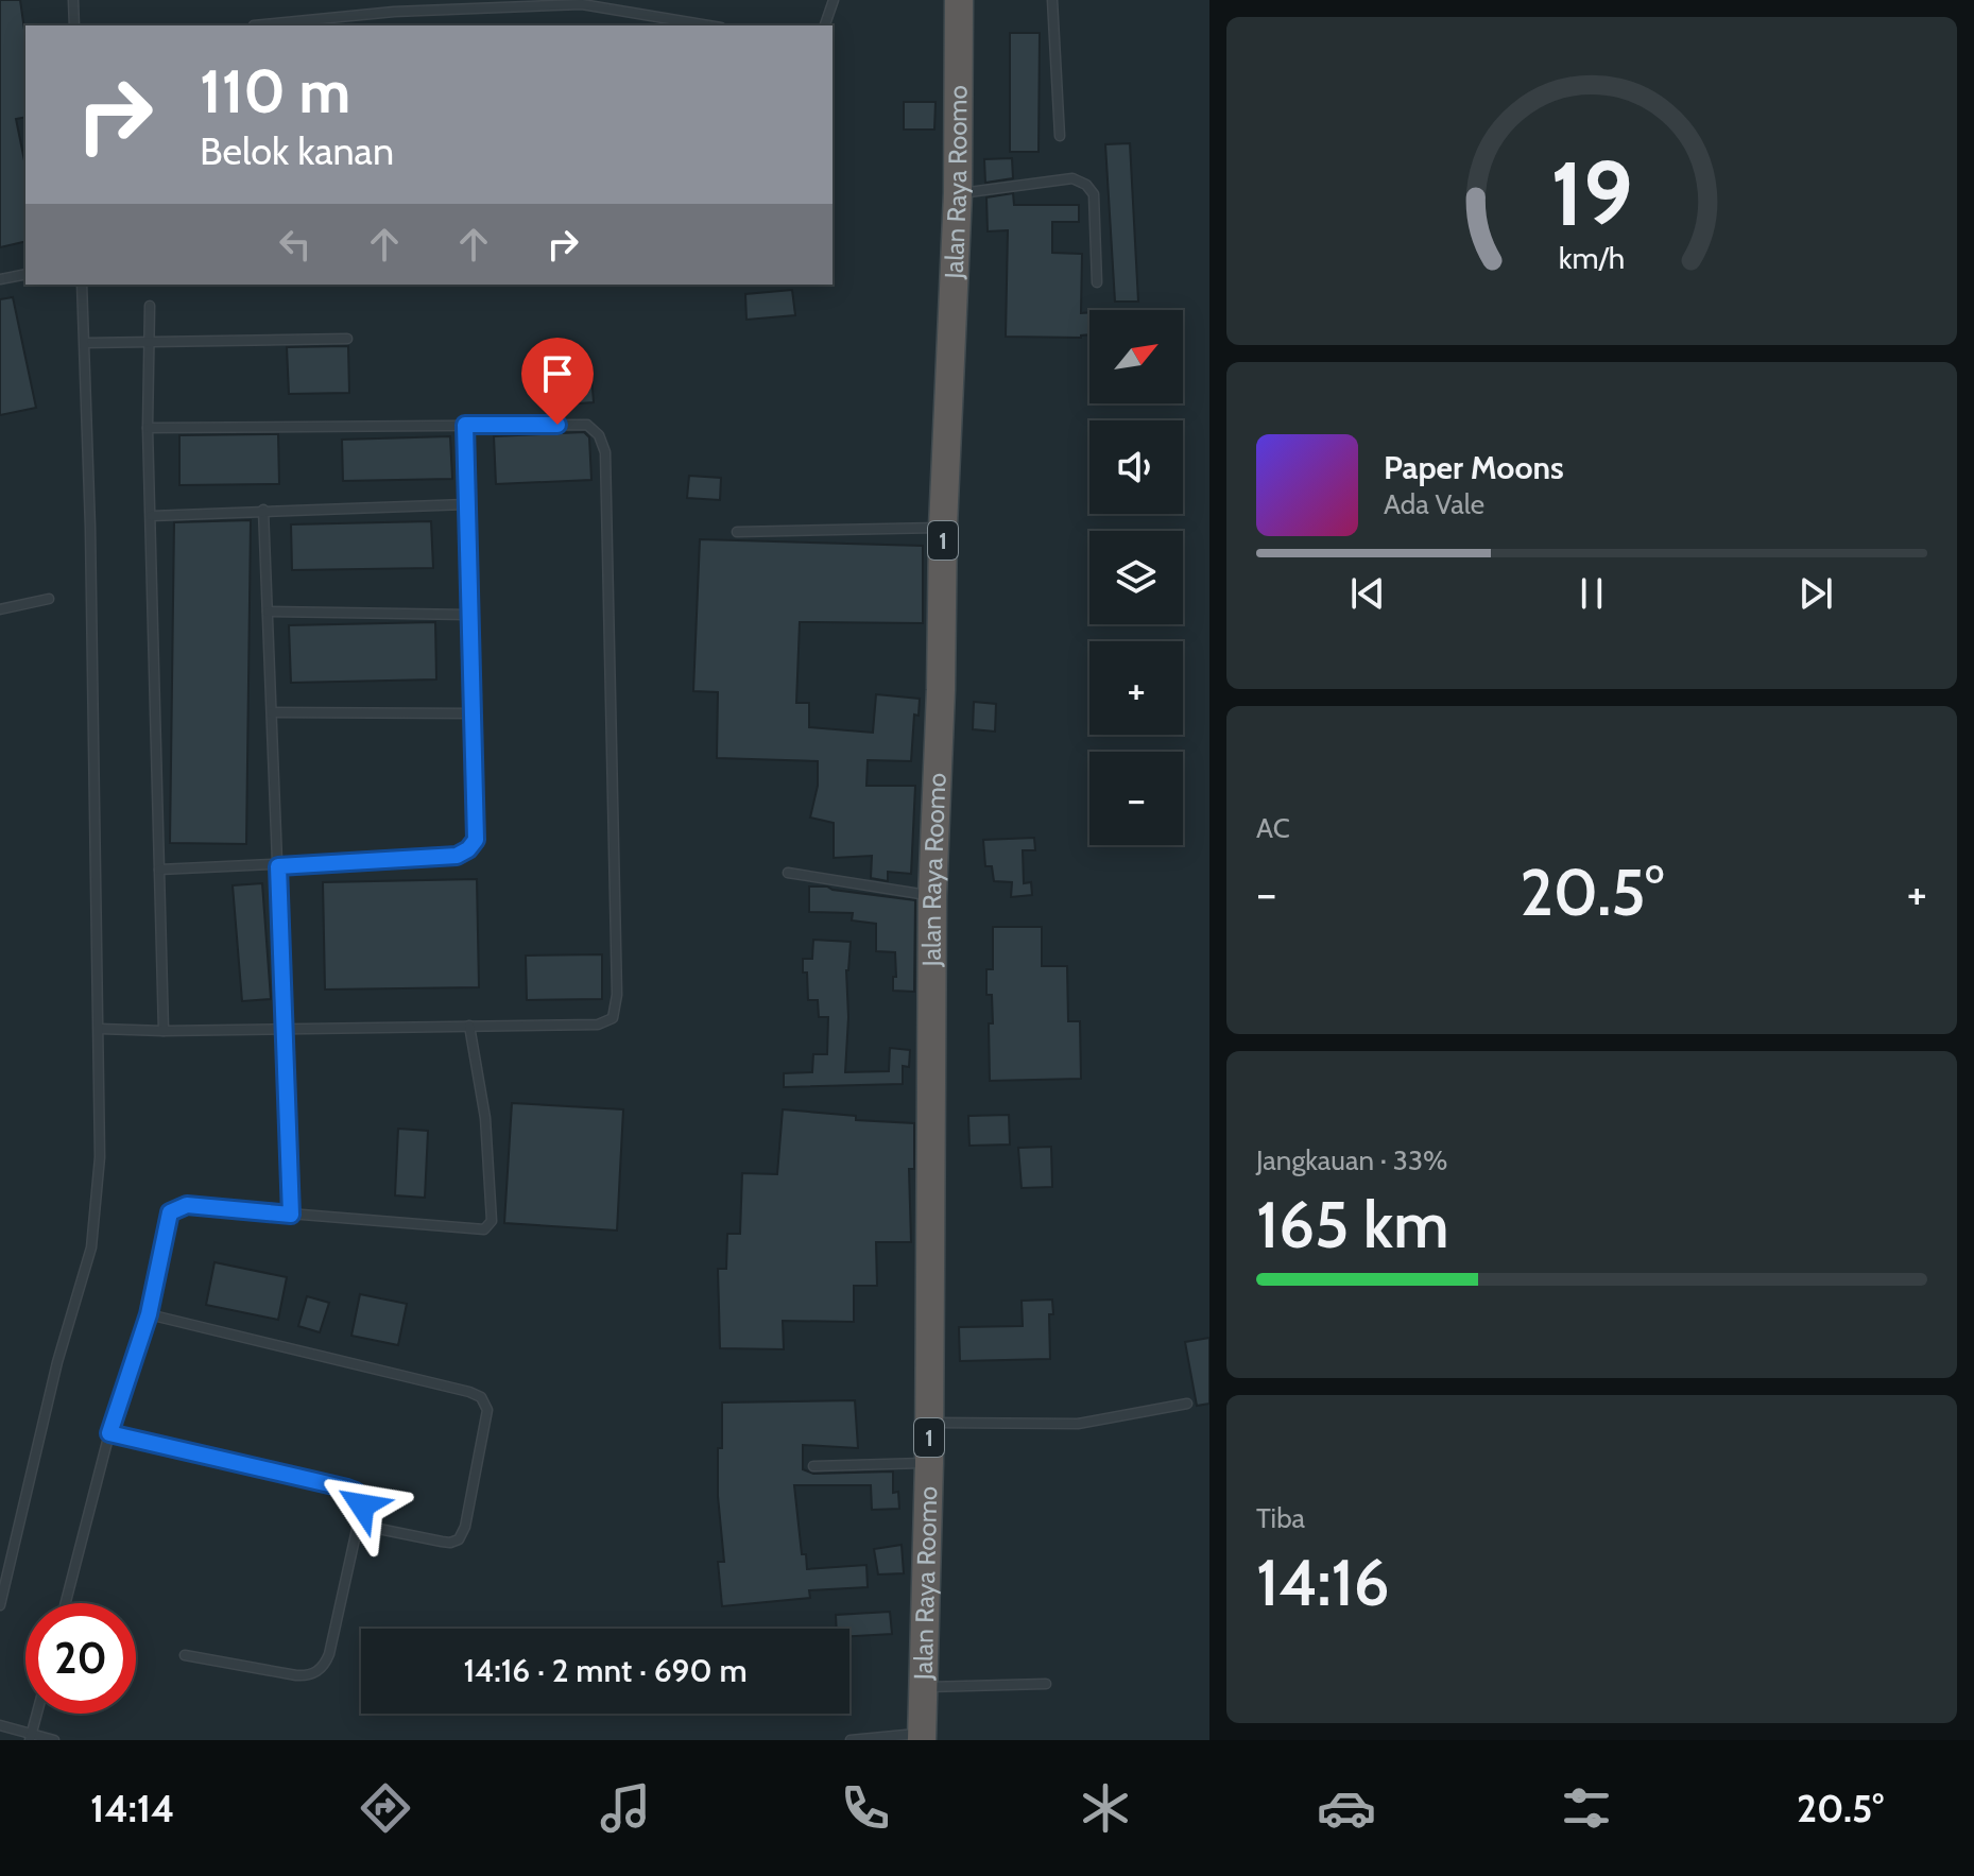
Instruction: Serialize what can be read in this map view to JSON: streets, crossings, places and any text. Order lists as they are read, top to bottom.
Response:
{
  "streets": {
    "highway": ["Jalan Raya Roomo", "1"]
  },
  "north": "top right",
  "page": {
    "turn": ["110 m", "Belok kanan"],
    "map_buttons": ["+", "−"],
    "song": ["Paper Moons", "Ada Vale"],
    "tile": [
      "AC",
      ["Jangkauan · 33%", "165 km"],
      ["Tiba", "14:16"]
    ],
    "heat": ["−", "20.5°", "+"],
    "limit": "20",
    "trip": "14:16 · 2 mnt · 690 m",
    "tabs": ["14:14", "20.5°"],
    "gauge": ["19", "km/h"]
  }
}
